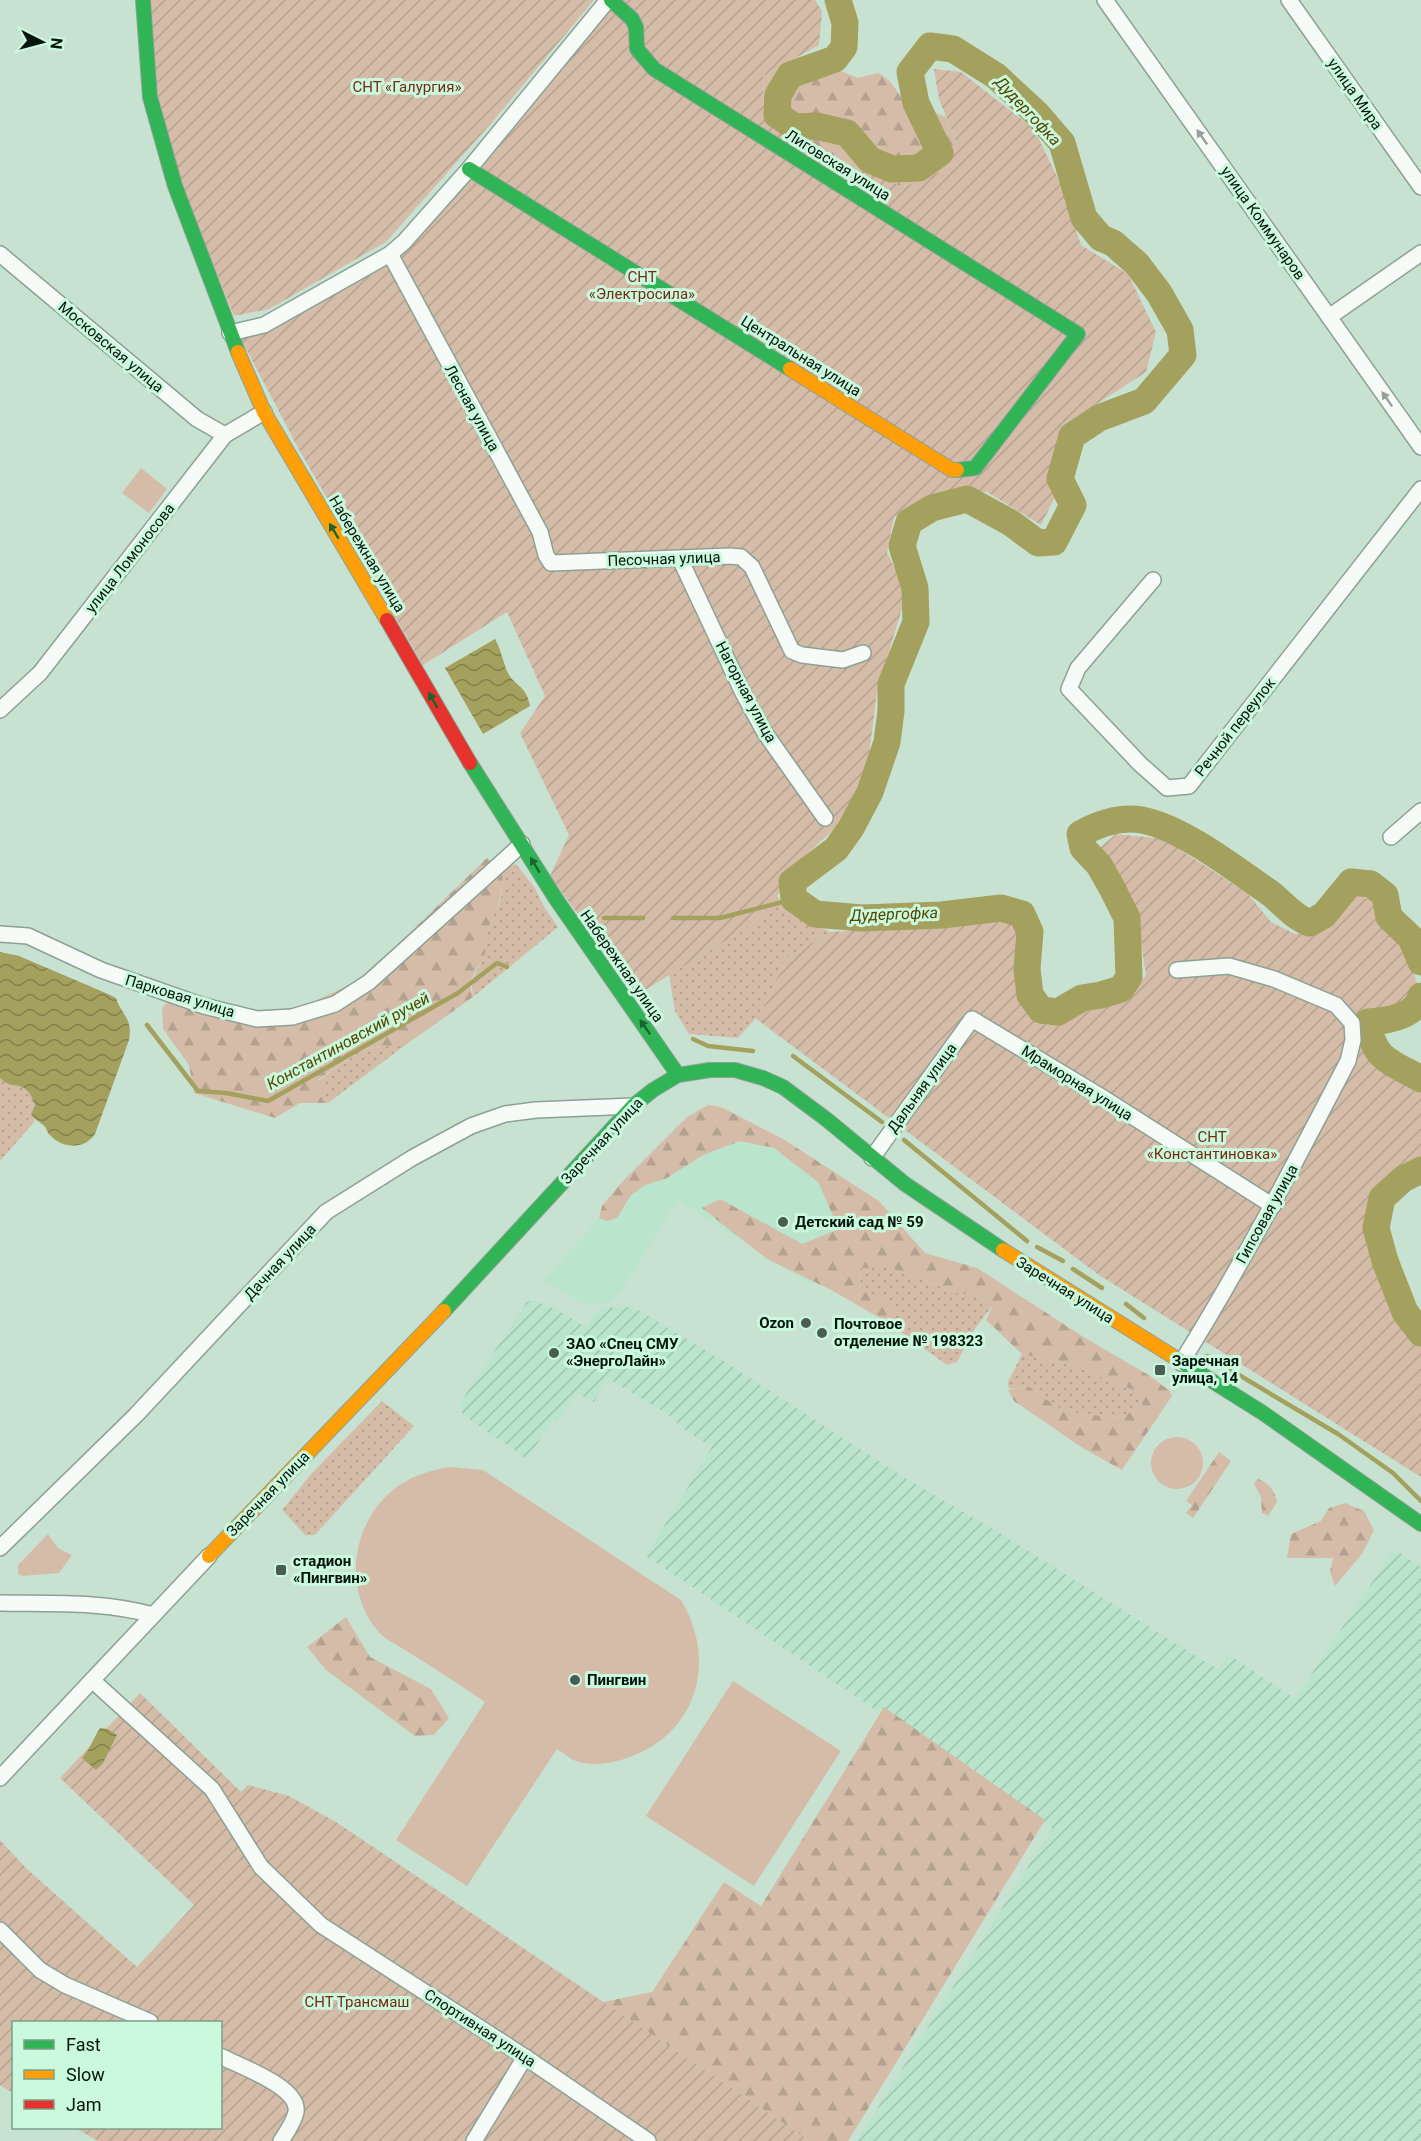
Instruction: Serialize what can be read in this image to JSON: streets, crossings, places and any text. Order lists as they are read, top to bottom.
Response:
{
  "streets": {
    "street": [
      "улица Мира",
      "Лиговская улица",
      "улица Коммунаров",
      "Московская улица",
      "Центральная улица",
      "Лесная улица",
      "Набережная улица",
      "улица Ломоносова",
      "Песочная улица",
      "Нагорная улица",
      "Речной переулок",
      "Парковая улица",
      "Мраморная улица",
      "Дальняя улица",
      "Заречная улица",
      "Гипсовая улица",
      "Дачная улица",
      "Спортивная улица"
    ]
  },
  "crossings": [
    ["Лиговская улица", "Центральная улица"],
    ["Московская улица", "улица Ломоносова"],
    ["Лесная улица", "Песочная улица"],
    ["Набережная улица", "улица Ломоносова"],
    ["Набережная улица", "Парковая улица"],
    ["Набережная улица", "Заречная улица"],
    ["Песочная улица", "Нагорная улица"],
    ["Мраморная улица", "Дальняя улица"],
    ["Мраморная улица", "Гипсовая улица"],
    ["Дальняя улица", "Заречная улица"],
    ["Заречная улица", "Гипсовая улица"],
    ["Заречная улица", "Дачная улица"],
    ["Заречная улица", "Спортивная улица"]
  ],
  "one_way": ["улица Коммунаров", "Набережная улица"],
  "water": ["Дудергофка", "Константиновский ручей"],
  "parks": [
    "СНТ «Галургия»",
    "СНТ «Электросила»",
    "СНТ «Константиновка»",
    "СНТ Трансмаш"
  ],
  "places": {
    "other": [
      "Детский сад № 59",
      "Ozon",
      "Почтовое отделение № 198323",
      "ЗАО «Спец СМУ «ЭнергоЛайн»",
      "Пингвин"
    ],
    "transit": ["Заречная улица, 14", "стадион «Пингвин»"]
  },
  "legend": ["Fast", "Slow", "Jam"],
  "north": "right"
}
